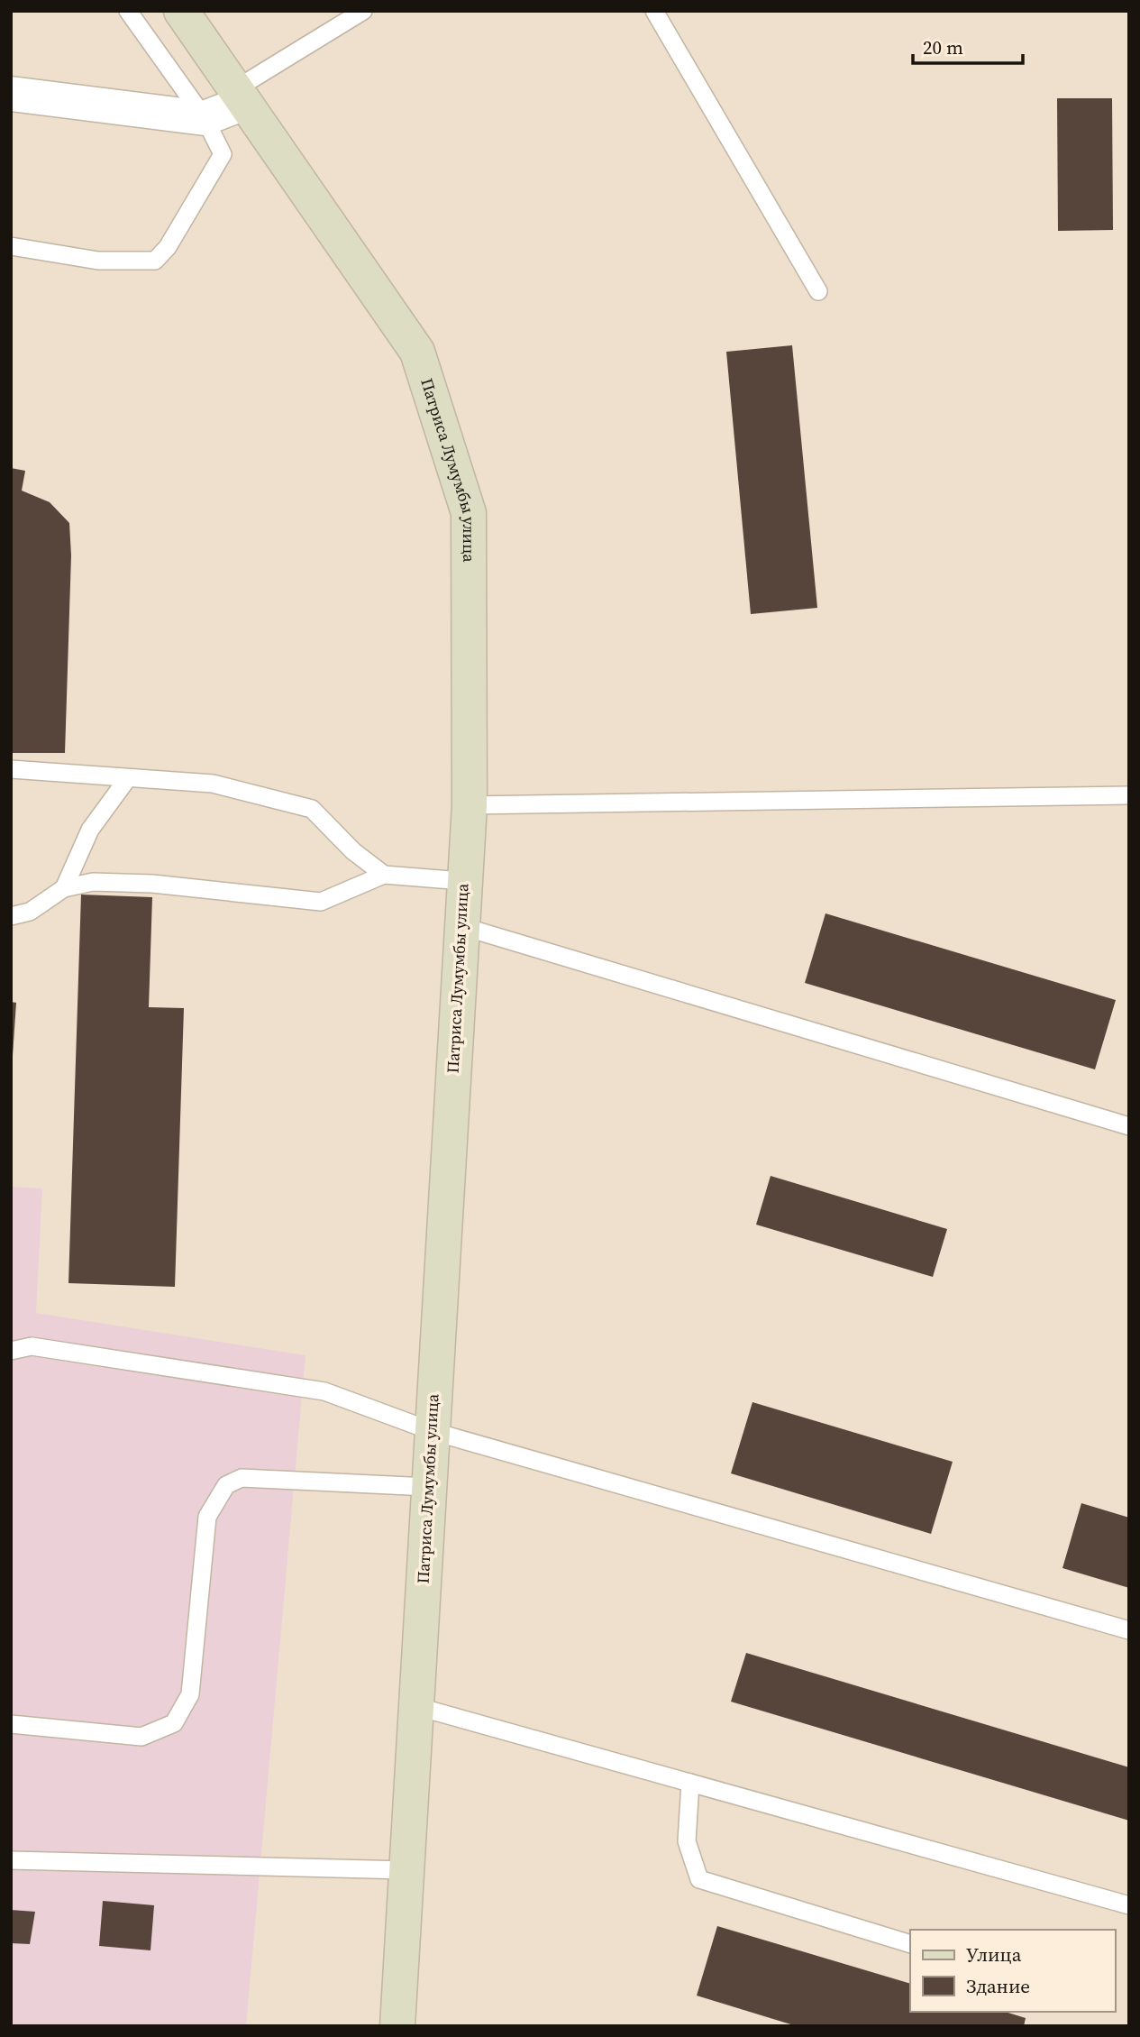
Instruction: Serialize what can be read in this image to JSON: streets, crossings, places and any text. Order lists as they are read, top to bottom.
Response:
{
  "streets": {
    "street": ["Патриса Лумумбы улица"]
  },
  "legend": ["Улица", "Здание"],
  "scale_bar": "20 m"
}
